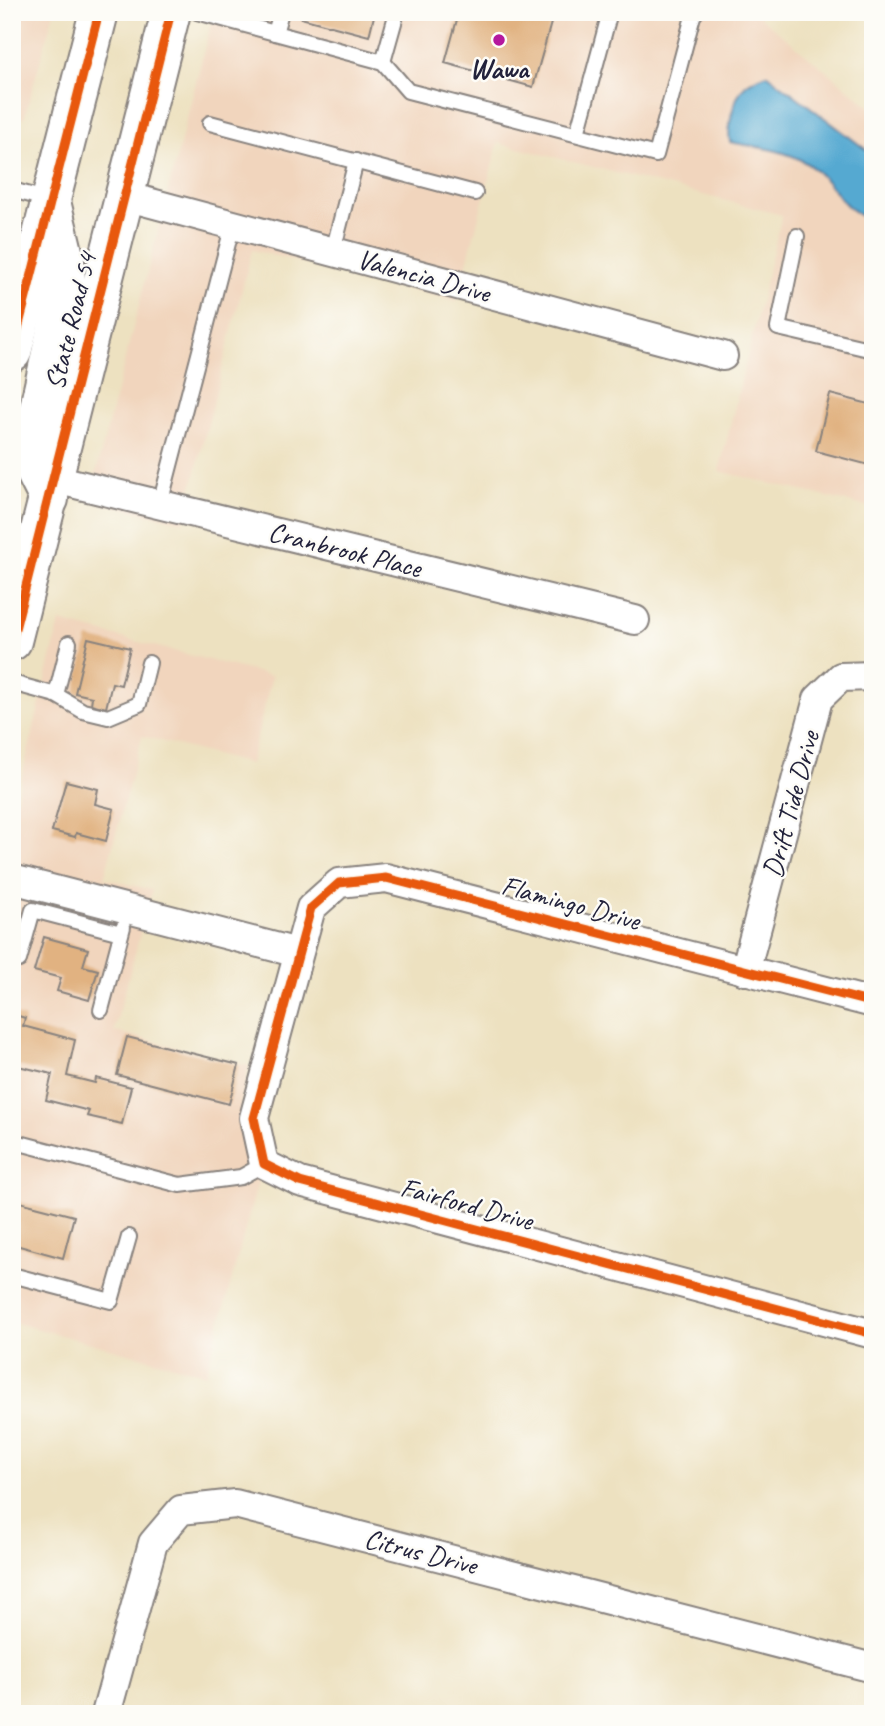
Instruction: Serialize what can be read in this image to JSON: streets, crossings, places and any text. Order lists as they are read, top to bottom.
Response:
{
  "streets": {
    "main road": ["State Road 54"],
    "street": [
      "Valencia Drive",
      "Cranbrook Place",
      "Drift Tide Drive",
      "Flamingo Drive",
      "Fairford Drive",
      "Citrus Drive"
    ]
  },
  "crossings": [
    ["Valencia Drive", "State Road 54"],
    ["State Road 54", "Cranbrook Place"],
    ["Drift Tide Drive", "Flamingo Drive"]
  ],
  "places": ["Wawa"]
}
